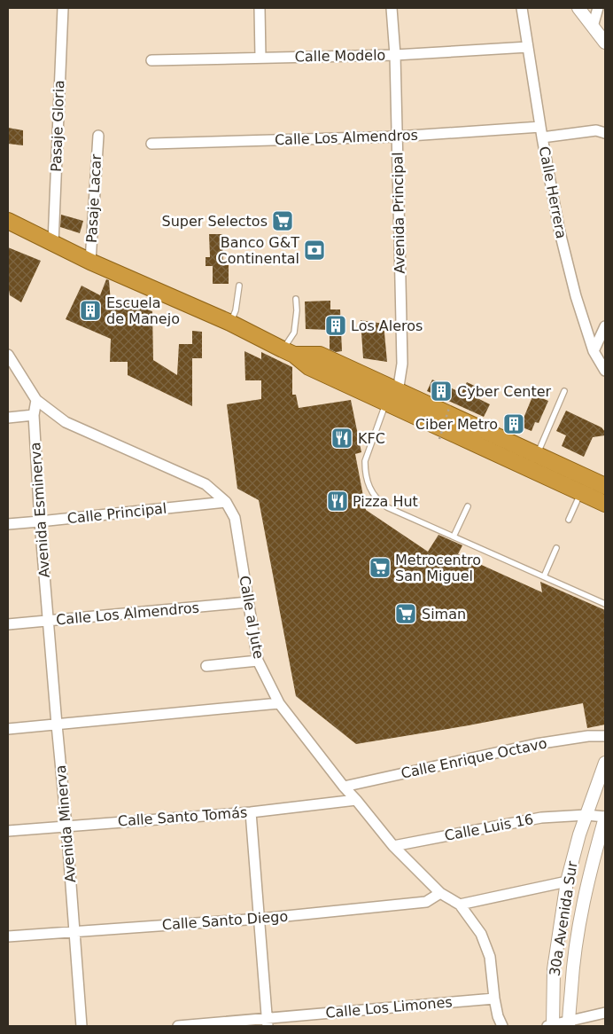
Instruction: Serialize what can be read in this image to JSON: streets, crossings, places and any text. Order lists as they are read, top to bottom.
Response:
{
  "streets": {
    "street": [
      "Calle Modelo",
      "Pasaje Gloria",
      "Calle Los Almendros",
      "Calle Herrera",
      "Pasaje Lacar",
      "Avenida Principal",
      "Avenida Esminerva",
      "Calle Principal",
      "Calle al Jute",
      "Calle Enrique Octavo",
      "Calle Santo Tomás",
      "Avenida Minerva",
      "Calle Luis 16",
      "30a Avenida Sur",
      "Calle Santo Diego",
      "Calle Los Limones"
    ]
  },
  "crossings": [
    ["Calle Modelo", "Calle Herrera"],
    ["Calle Modelo", "Avenida Principal"],
    ["Calle Los Almendros", "Calle Herrera"],
    ["Calle Los Almendros", "Avenida Principal"],
    ["Calle Los Almendros", "Avenida Esminerva"],
    ["Calle Los Almendros", "Calle al Jute"],
    ["Calle Los Almendros", "Avenida Minerva"],
    ["Avenida Esminerva", "Calle Principal"],
    ["Avenida Esminerva", "Calle al Jute"],
    ["Avenida Esminerva", "Avenida Minerva"],
    ["Calle Principal", "Calle al Jute"],
    ["Calle al Jute", "Calle Enrique Octavo"],
    ["Calle al Jute", "Calle Santo Tomás"],
    ["Calle al Jute", "Calle Luis 16"],
    ["Calle al Jute", "Calle Santo Diego"],
    ["Calle al Jute", "Calle Los Limones"],
    ["Calle Santo Tomás", "Avenida Minerva"],
    ["Avenida Minerva", "Calle Santo Diego"],
    ["Calle Luis 16", "30a Avenida Sur"]
  ],
  "places": {
    "supermarket": ["Super Selectos", "Metrocentro San Miguel", "Siman"],
    "bank": ["Banco G&T Continental"],
    "building": [
      "Escuela de Manejo",
      "Los Aleros",
      "Cyber Center",
      "Ciber Metro"
    ],
    "restaurant": ["KFC", "Pizza Hut"]
  }
}
